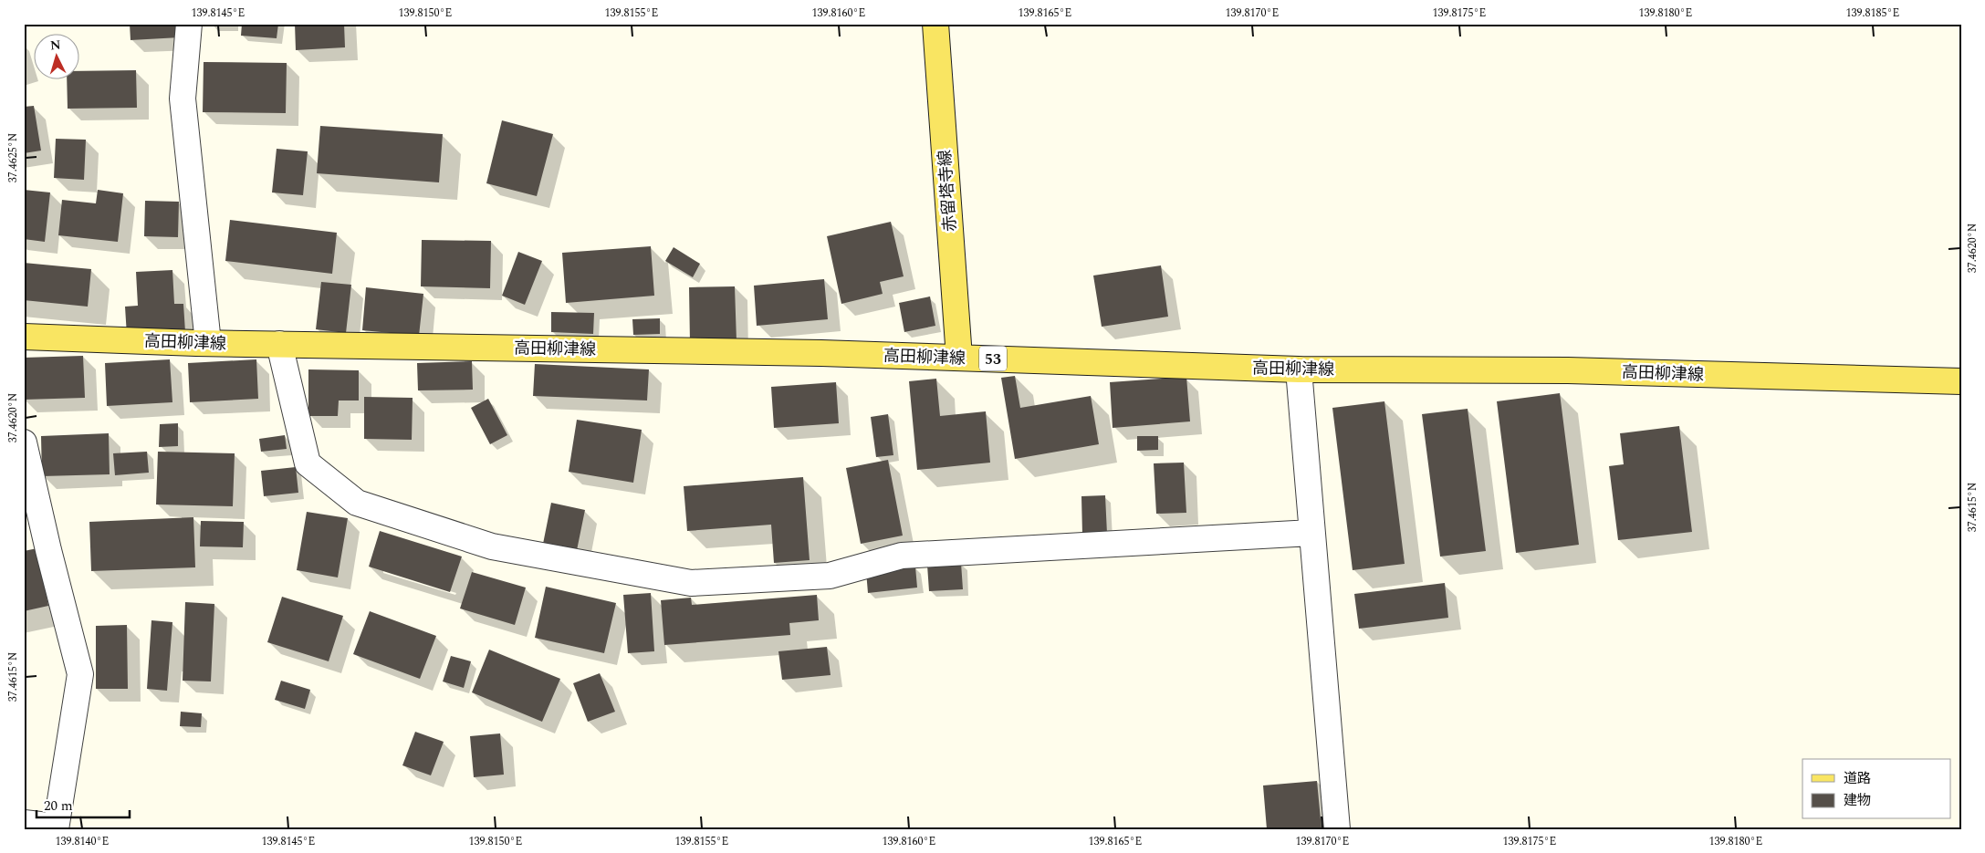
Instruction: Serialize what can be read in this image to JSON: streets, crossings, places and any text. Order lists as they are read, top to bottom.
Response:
{
  "streets": {
    "main road": ["赤留塔寺線", "高田柳津線", "53"]
  },
  "crossings": [
    ["赤留塔寺線", "高田柳津線"]
  ],
  "legend": ["道路", "建物"],
  "scale_bar": "20 m",
  "north": "top",
  "coordinates": [
    "139.8145°E",
    "139.8150°E",
    "139.8155°E",
    "139.8160°E",
    "139.8165°E",
    "139.8170°E",
    "139.8175°E",
    "139.8180°E",
    "139.8185°E",
    "37.4625°N",
    "37.4620°N",
    "37.4615°N",
    "139.8140°E"
  ]
}
